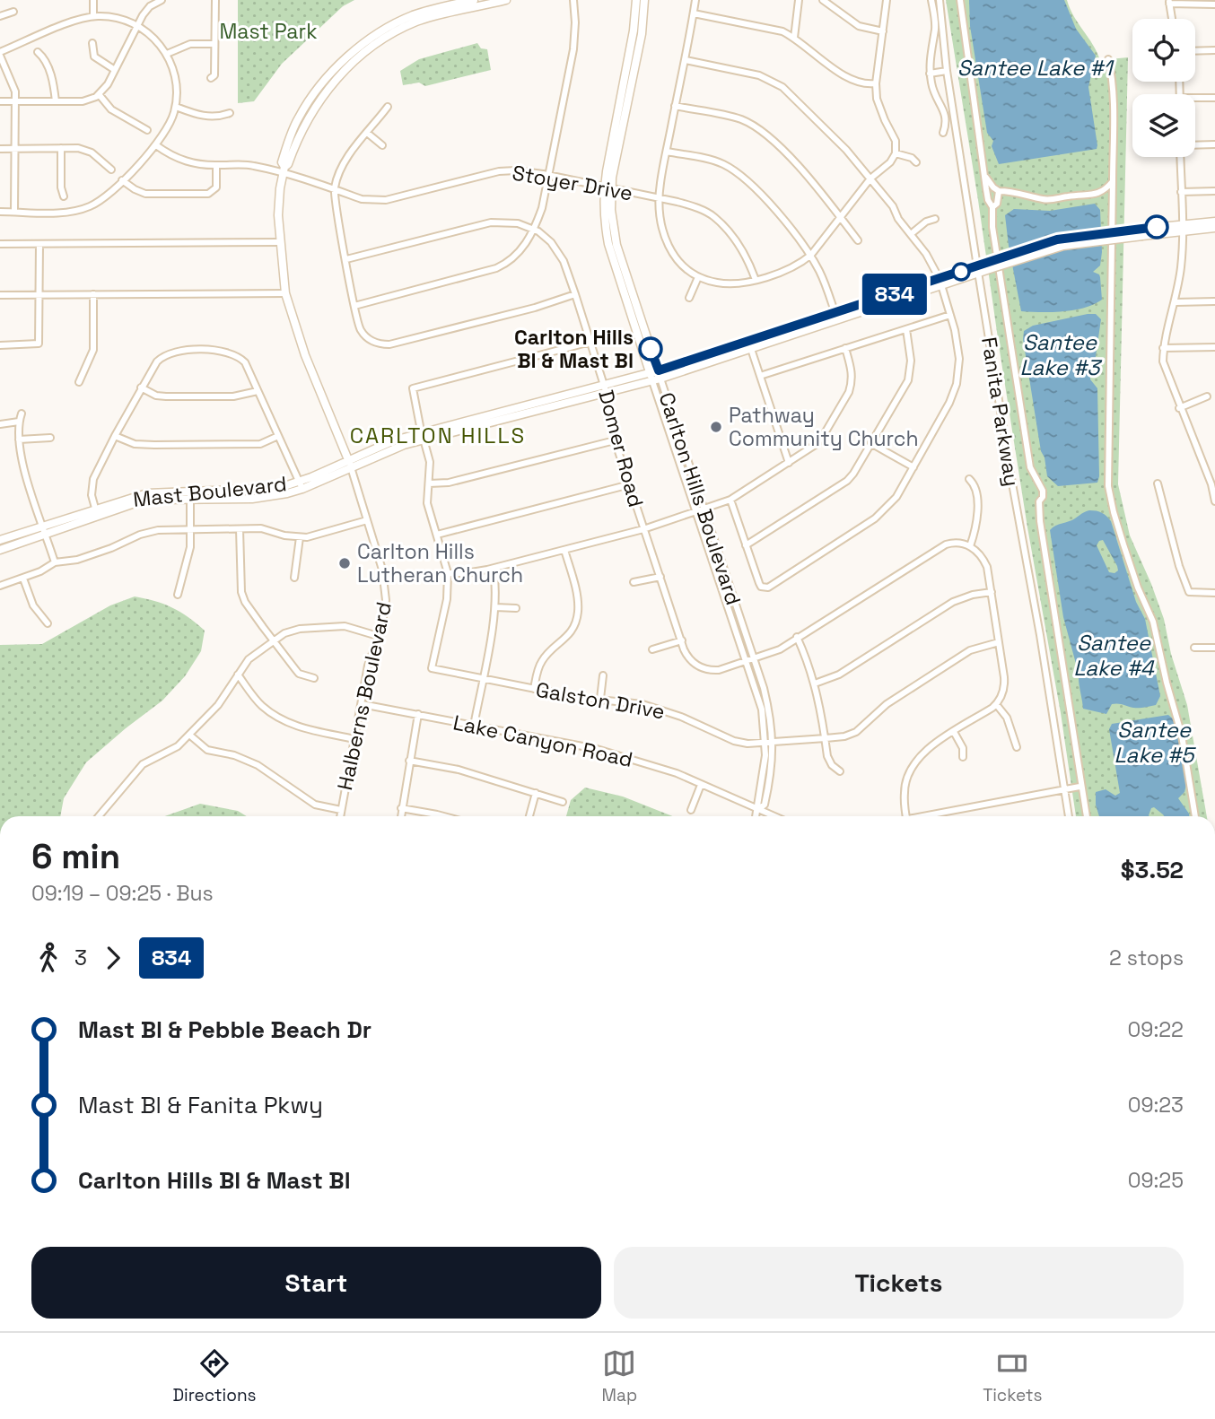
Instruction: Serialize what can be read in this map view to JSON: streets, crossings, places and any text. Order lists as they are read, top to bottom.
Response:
{
  "streets": {
    "main road": ["Mast Boulevard", "Carlton Hills Boulevard", "Halberns Boulevard"],
    "street": [
      "Stoyer Drive",
      "Fanita Parkway",
      "Domer Road",
      "Galston Drive",
      "Lake Canyon Road"
    ]
  },
  "crossings": [
    ["Stoyer Drive", "Carlton Hills Boulevard"],
    ["Stoyer Drive", "Halberns Boulevard"],
    ["Fanita Parkway", "Mast Boulevard"],
    ["Domer Road", "Mast Boulevard"],
    ["Domer Road", "Carlton Hills Boulevard"],
    ["Mast Boulevard", "Carlton Hills Boulevard"],
    ["Mast Boulevard", "Halberns Boulevard"],
    ["Carlton Hills Boulevard", "Galston Drive"],
    ["Carlton Hills Boulevard", "Lake Canyon Road"],
    ["Halberns Boulevard", "Lake Canyon Road"]
  ],
  "districts": ["CARLTON HILLS"],
  "water": [
    "Santee Lake #1",
    "Santee Lake #3",
    "Santee Lake #4",
    "Santee Lake #5"
  ],
  "parks": ["Mast Park"],
  "places": ["Carlton Hills Bl & Mast Bl", "Pathway Community Church", "Carlton Hills Lutheran Church"],
  "lines": ["bus line 834"],
  "page": {
    "on_map": "834",
    "heading": ["6 min", "09:19 – 09:25 · Bus", "$3.52"],
    "legs": ["3", "834", "2 stops"],
    "list": [
      {
        "name": "Mast Bl & Pebble Beach Dr",
        "value": "09:22"
      },
      {
        "name": "Mast Bl & Fanita Pkwy",
        "value": "09:23"
      },
      {
        "name": "Carlton Hills Bl & Mast Bl",
        "value": "09:25"
      }
    ],
    "buttons": ["Start", "Tickets"],
    "tabs": ["Directions", "Map", "Tickets"]
  }
}
